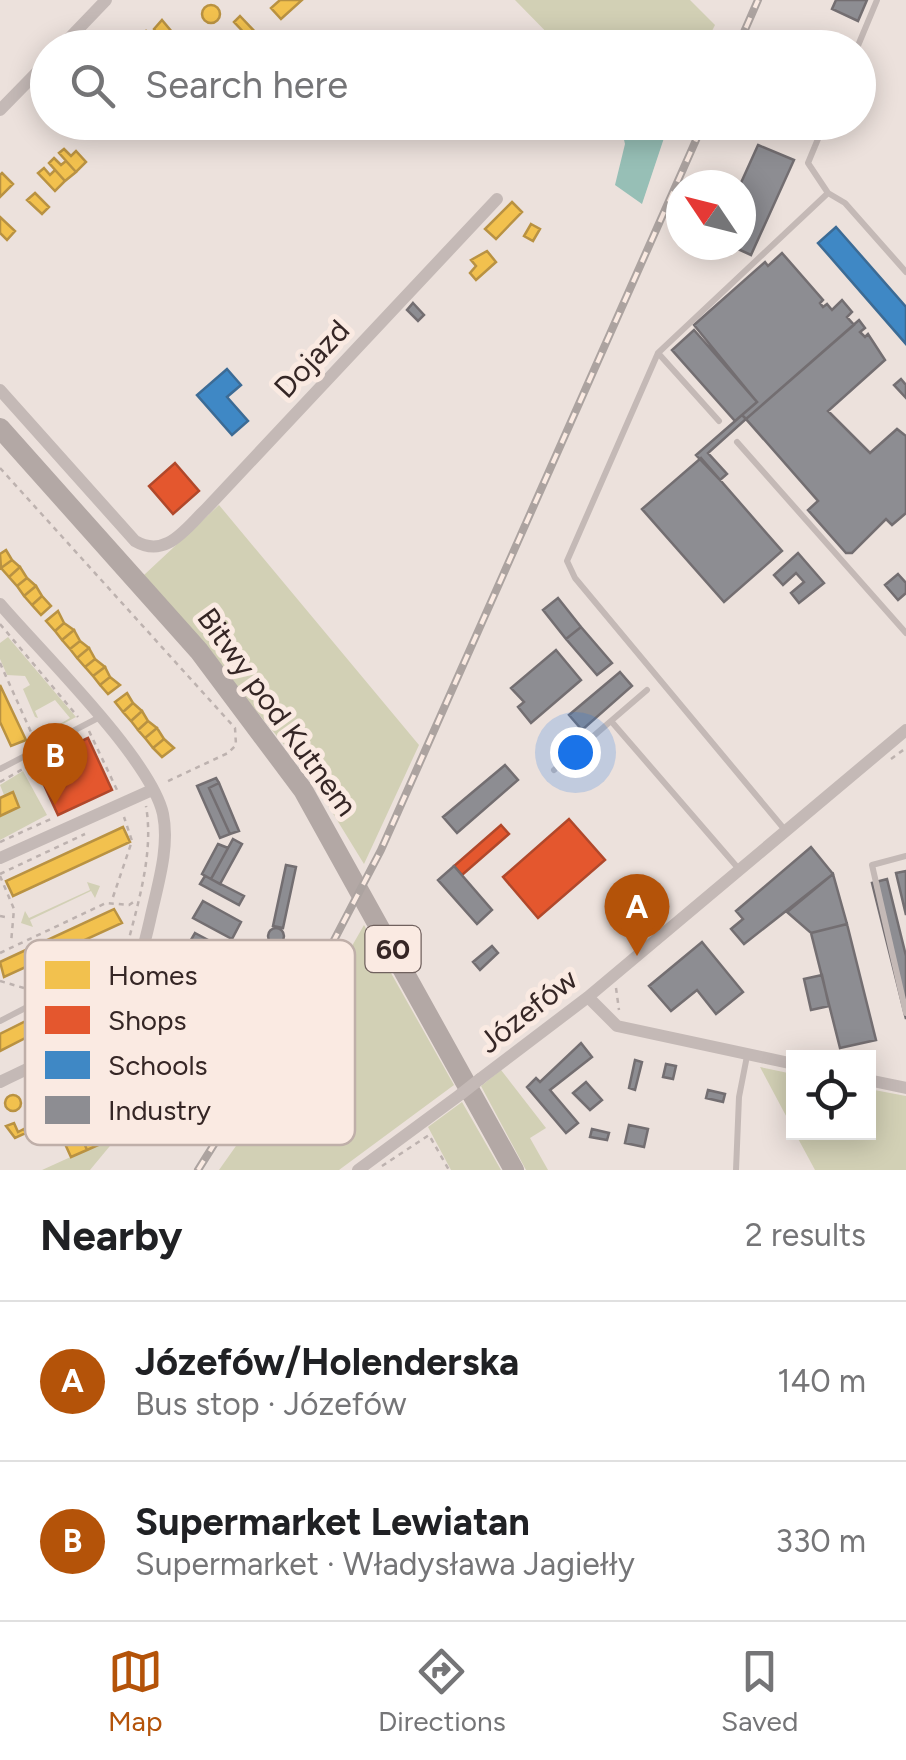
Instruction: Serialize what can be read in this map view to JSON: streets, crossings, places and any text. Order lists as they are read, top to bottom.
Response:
{
  "streets": {
    "main road": ["Bitwy pod Kutnem", "60"],
    "street": ["Dojazd", "Józefów"]
  },
  "legend": [
    "Homes",
    "Shops",
    "Schools",
    "Industry"
  ],
  "north": "top left",
  "page": {
    "search": "Search here",
    "pins": ["B", "A"],
    "heading": ["Nearby", "2 results"],
    "list": [
      {
        "mark": "A",
        "name": "Józefów/Holenderska",
        "note": "Bus stop · Józefów",
        "value": "140 m"
      },
      {
        "mark": "B",
        "name": "Supermarket Lewiatan",
        "note": "Supermarket · Władysława Jagiełły",
        "value": "330 m"
      }
    ],
    "nav": ["Map", "Directions", "Saved"]
  }
}
